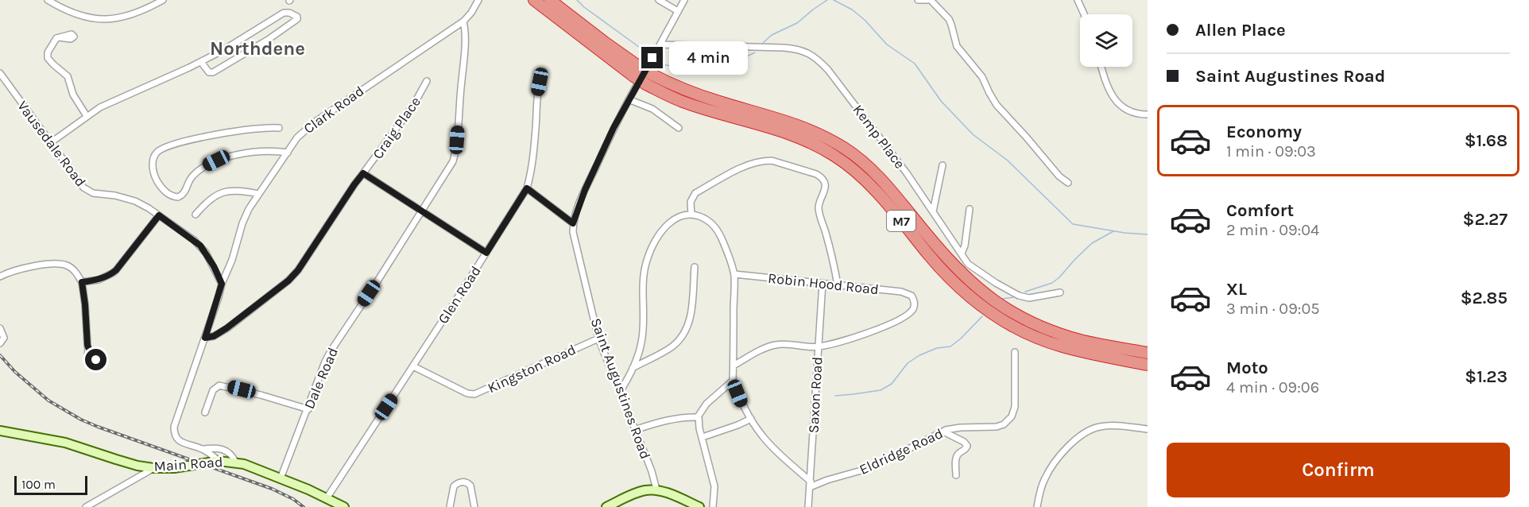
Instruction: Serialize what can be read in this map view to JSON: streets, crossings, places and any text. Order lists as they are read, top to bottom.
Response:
{
  "streets": {
    "highway": ["M7"],
    "main road": ["Main Road"],
    "street": [
      "Clark Road",
      "Craig Place",
      "Kemp Place",
      "Vausedale Road",
      "Robin Hood Road",
      "Glen Road",
      "Kingston Road",
      "Dale Road",
      "Saint Augustines Road",
      "Saxon Road",
      "Eldridge Road"
    ]
  },
  "crossings": [
    ["Clark Road", "Vausedale Road"],
    ["Clark Road", "Dale Road"],
    ["Kemp Place", "Saint Augustines Road"],
    ["Robin Hood Road", "Saxon Road"],
    ["Glen Road", "Kingston Road"],
    ["Glen Road", "Main Road"],
    ["Kingston Road", "Saint Augustines Road"],
    ["Dale Road", "Main Road"],
    ["Saxon Road", "Eldridge Road"]
  ],
  "districts": ["Northdene"],
  "scale_bar": "100 m",
  "page": {
    "banner": ["Allen Place", "Saint Augustines Road"],
    "bubble": "4 min",
    "list": [
      {
        "name": "Economy",
        "note": "1 min · 09:03",
        "value": "$1.68"
      },
      {
        "name": "Comfort",
        "note": "2 min · 09:04",
        "value": "$2.27"
      },
      {
        "name": "XL",
        "note": "3 min · 09:05",
        "value": "$2.85"
      },
      {
        "name": "Moto",
        "note": "4 min · 09:06",
        "value": "$1.23"
      }
    ],
    "buttons": "Confirm",
    "scale": "100 m"
  }
}
